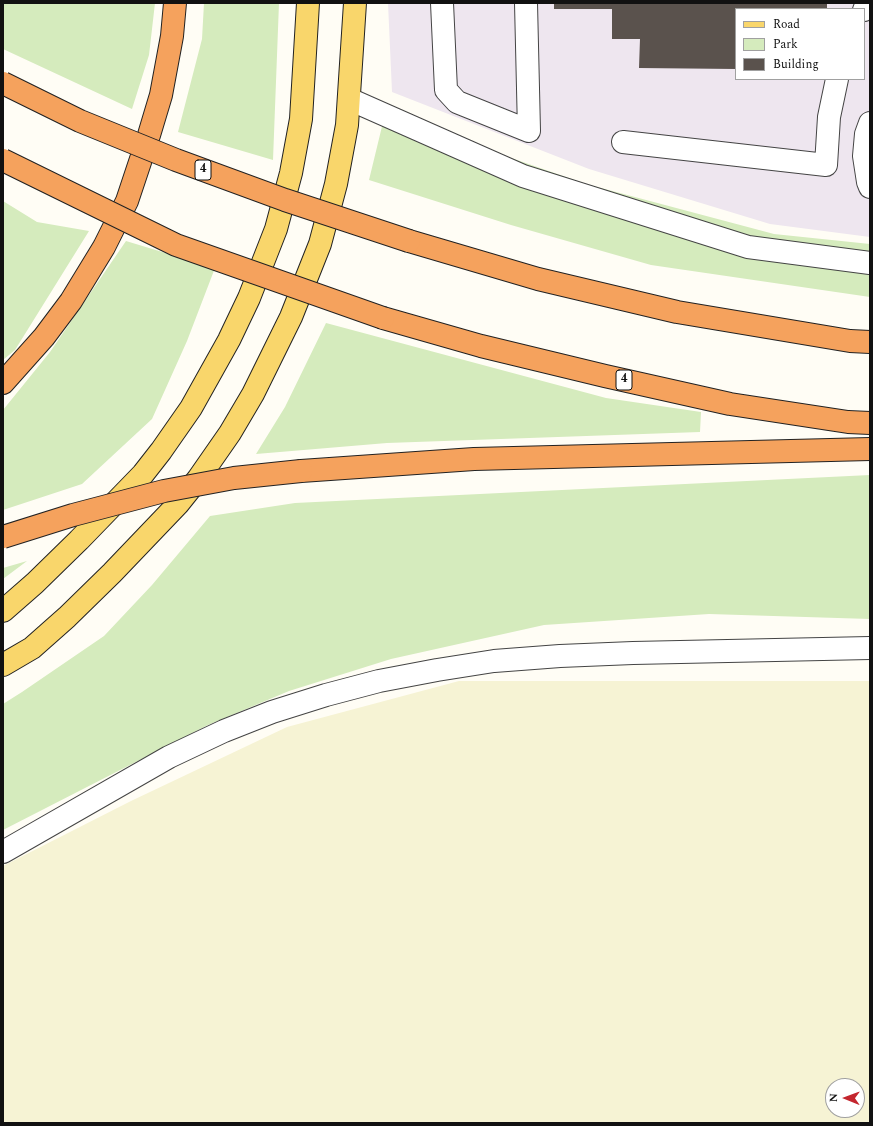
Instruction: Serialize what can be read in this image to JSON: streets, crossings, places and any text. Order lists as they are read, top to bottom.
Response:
{
  "streets": {
    "highway": ["4"]
  },
  "legend": ["Road", "Park", "Building"],
  "north": "left"
}
